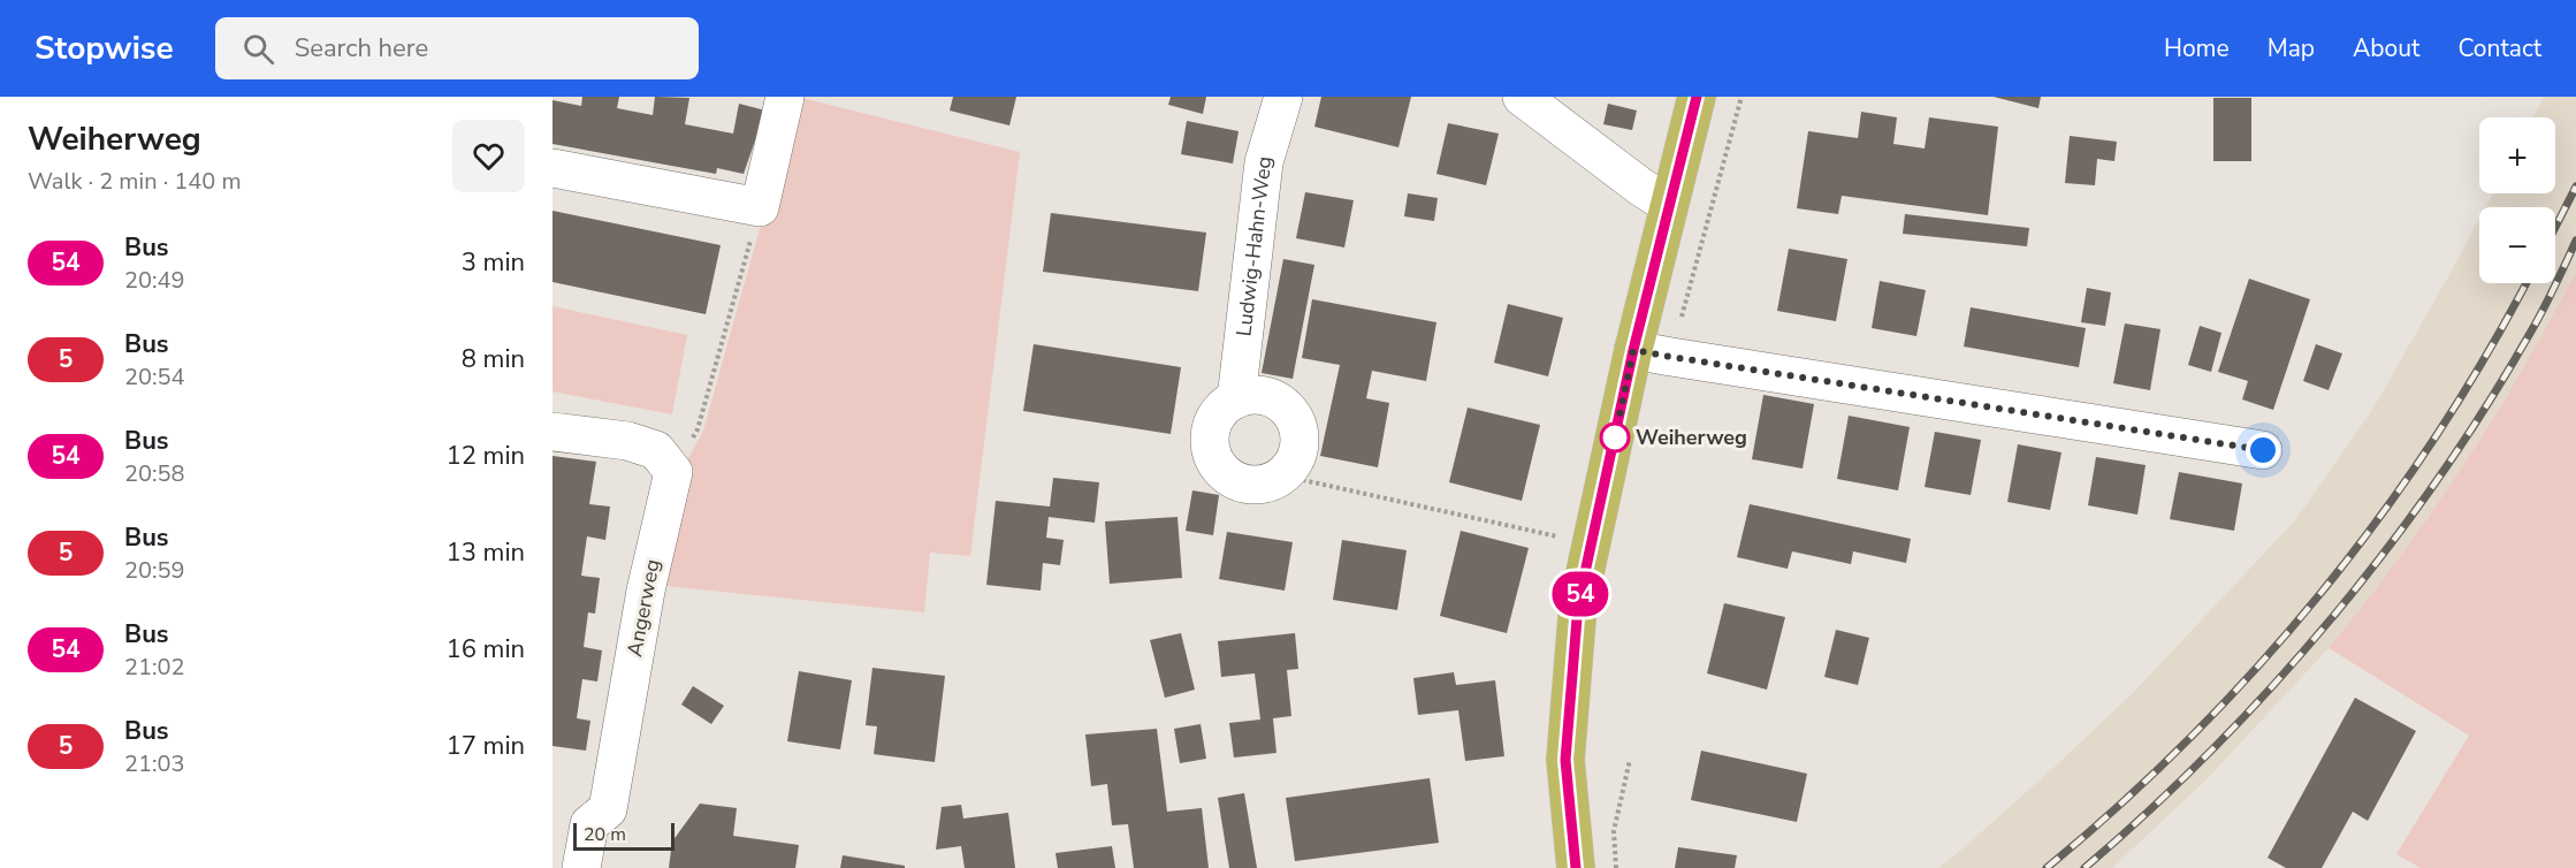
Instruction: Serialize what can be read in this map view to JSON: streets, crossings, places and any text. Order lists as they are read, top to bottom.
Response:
{
  "streets": {
    "street": ["Ludwig-Hahn-Weg", "Angerweg"]
  },
  "places": ["Weiherweg"],
  "lines": ["bus line 54"],
  "scale_bar": "20 m",
  "page": {
    "header": "Stopwise",
    "search": "Search here",
    "nav": [
      "Home",
      "Map",
      "About",
      "Contact"
    ],
    "heading": ["Weiherweg", "Walk · 2 min · 140 m"],
    "on_map": "54",
    "map_buttons": ["+", "−"],
    "list": [
      {
        "mark": "54",
        "name": "Bus",
        "note": "20:49",
        "value": "3 min"
      },
      {
        "mark": "5",
        "name": "Bus",
        "note": "20:54",
        "value": "8 min"
      },
      {
        "mark": "54",
        "name": "Bus",
        "note": "20:58",
        "value": "12 min"
      },
      {
        "mark": "5",
        "name": "Bus",
        "note": "20:59",
        "value": "13 min"
      },
      {
        "mark": "54",
        "name": "Bus",
        "note": "21:02",
        "value": "16 min"
      },
      {
        "mark": "5",
        "name": "Bus",
        "note": "21:03",
        "value": "17 min"
      }
    ],
    "scale": "20 m"
  }
}
